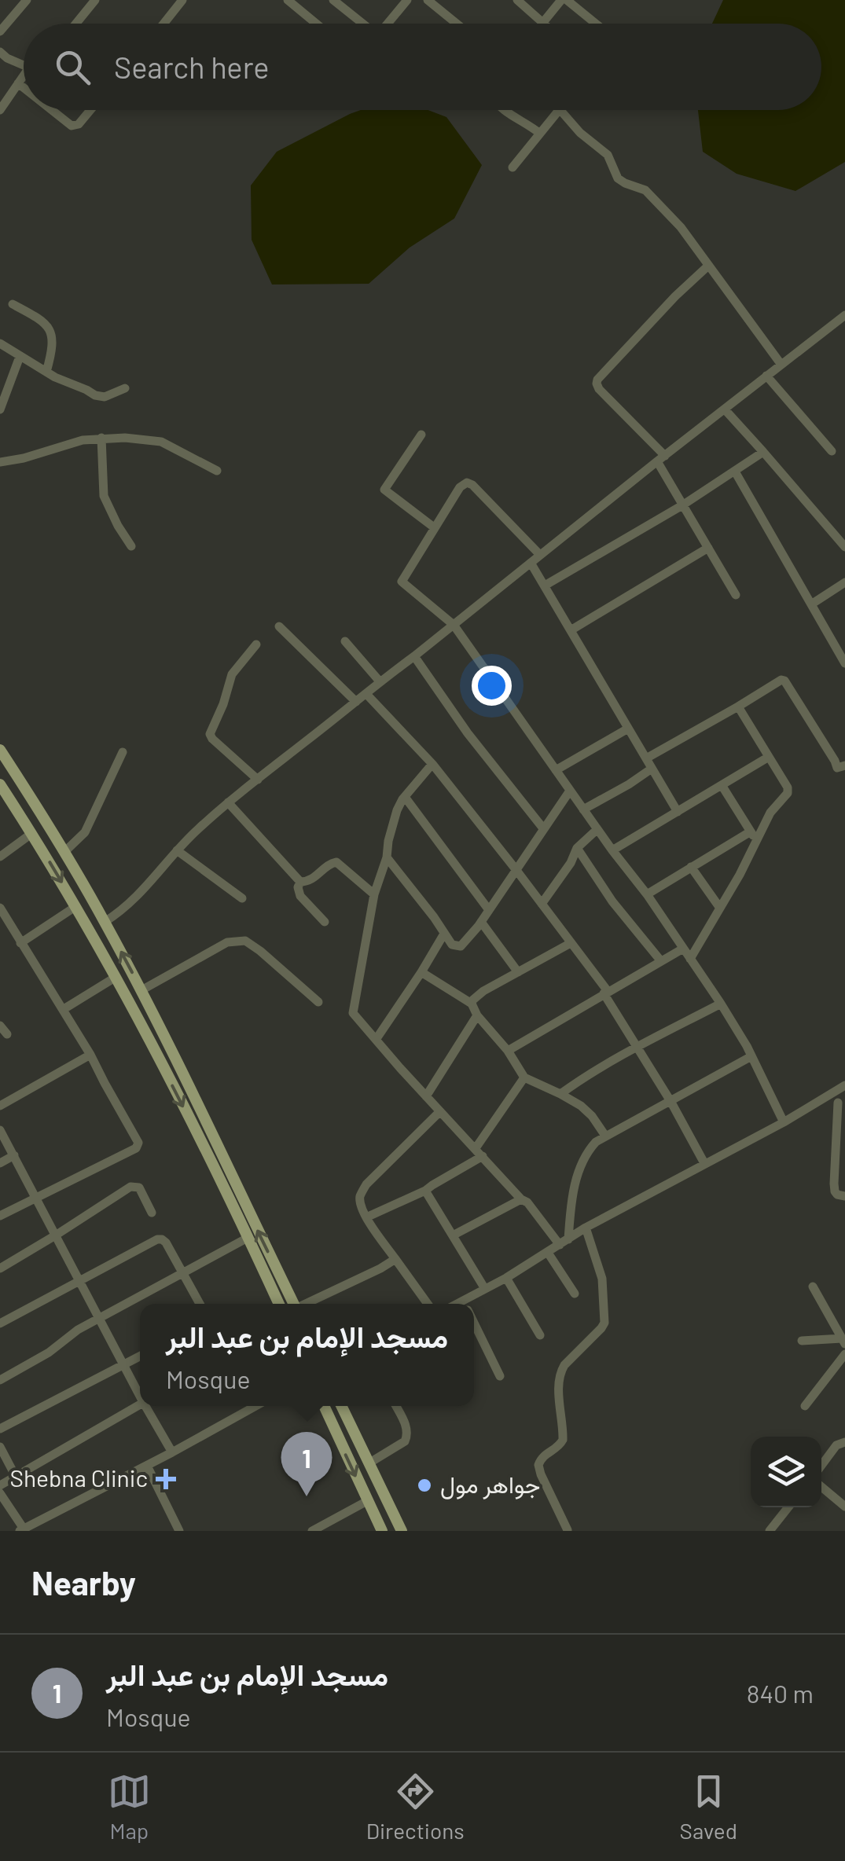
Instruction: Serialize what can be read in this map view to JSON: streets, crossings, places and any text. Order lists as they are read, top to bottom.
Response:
{
  "places": {
    "health": ["Shebna Clinic"],
    "other": ["جواهر مول"]
  },
  "page": {
    "search": "Search here",
    "popup": ["مسجد الإمام بن عبد البر", "Mosque"],
    "pins": "1",
    "heading": "Nearby",
    "list": [
      {
        "mark": "1",
        "name": "مسجد الإمام بن عبد البر",
        "note": "Mosque",
        "value": "840 m"
      }
    ],
    "nav": ["Map", "Directions", "Saved"]
  }
}
